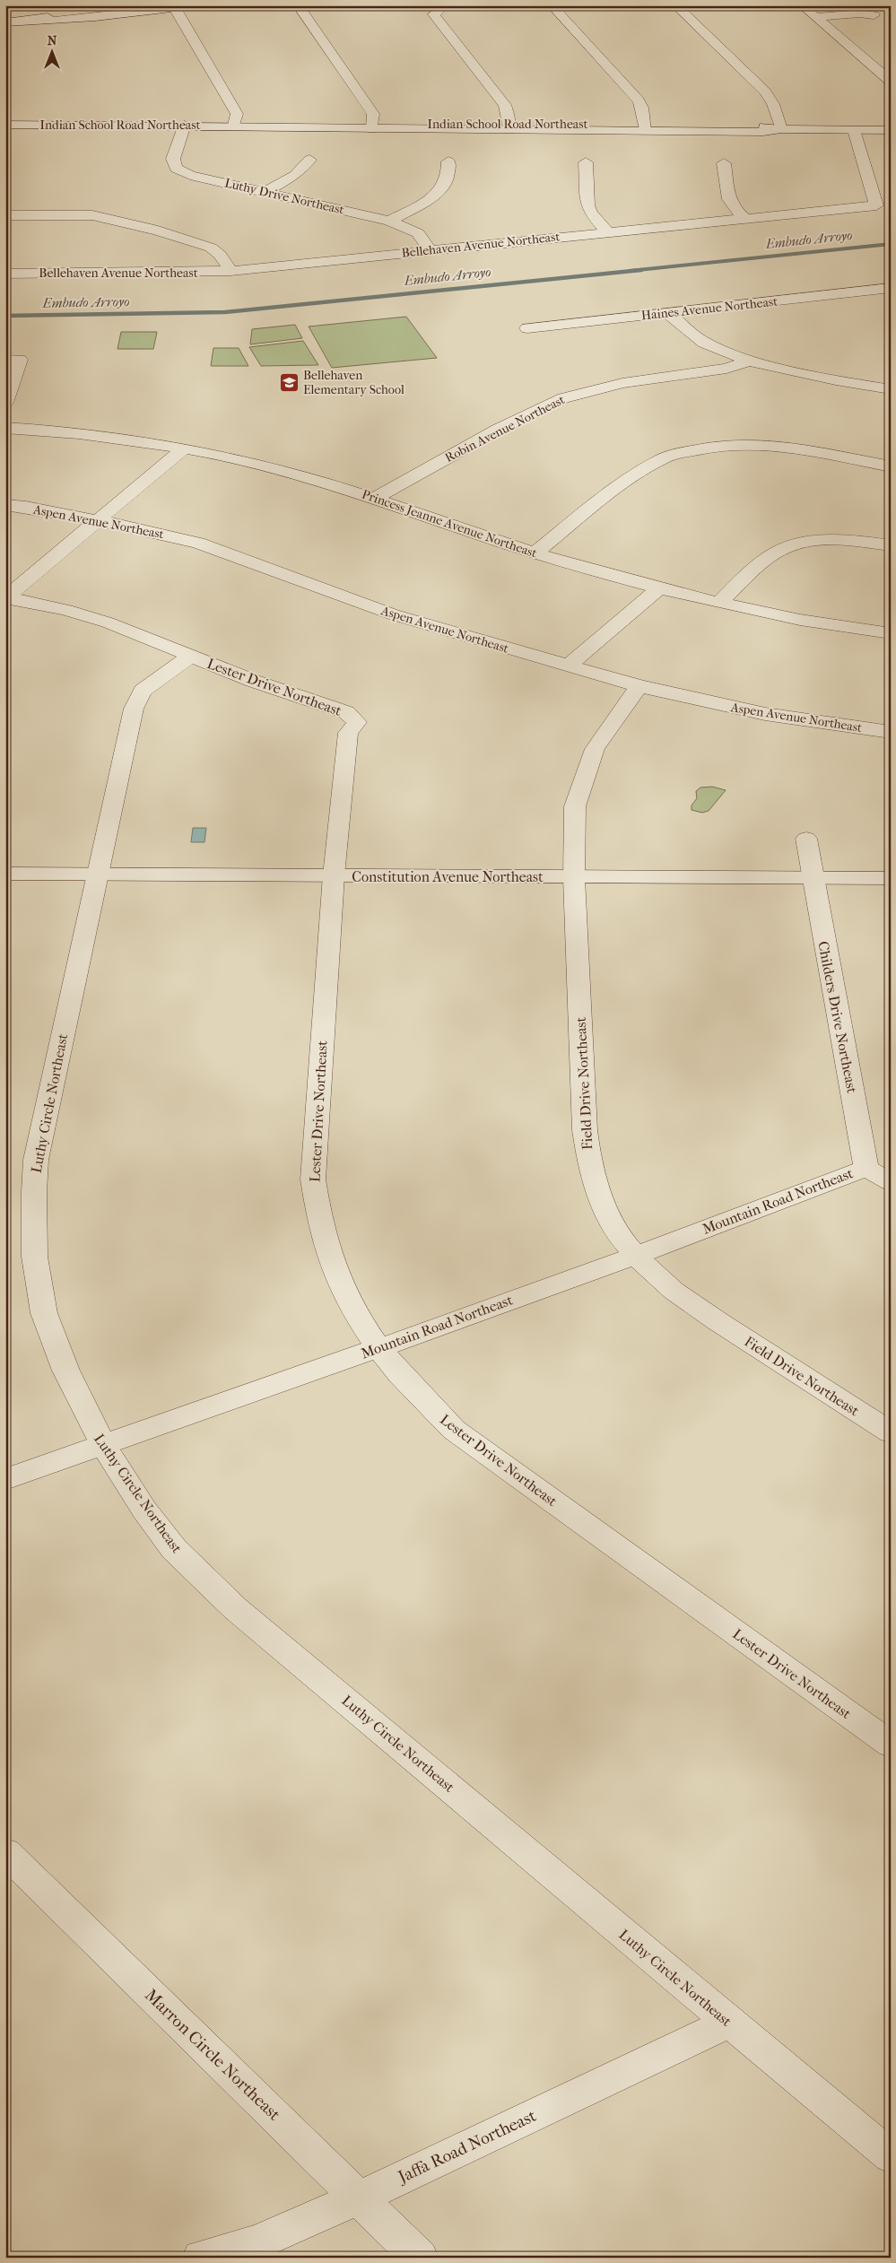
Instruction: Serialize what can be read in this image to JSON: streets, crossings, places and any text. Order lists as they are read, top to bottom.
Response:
{
  "streets": {
    "street": [
      "Indian School Road Northeast",
      "Luthy Drive Northeast",
      "Bellehaven Avenue Northeast",
      "Haines Avenue Northeast",
      "Robin Avenue Northeast",
      "Aspen Avenue Northeast",
      "Princess Jeanne Avenue Northeast",
      "Lester Drive Northeast",
      "Constitution Avenue Northeast",
      "Childers Drive Northeast",
      "Field Drive Northeast",
      "Luthy Circle Northeast",
      "Mountain Road Northeast",
      "Marron Circle Northeast",
      "Jaffa Road Northeast"
    ]
  },
  "crossings": [
    ["Indian School Road Northeast", "Luthy Drive Northeast"],
    ["Indian School Road Northeast", "Bellehaven Avenue Northeast"],
    ["Luthy Drive Northeast", "Bellehaven Avenue Northeast"],
    ["Robin Avenue Northeast", "Princess Jeanne Avenue Northeast"],
    ["Aspen Avenue Northeast", "Field Drive Northeast"],
    ["Lester Drive Northeast", "Constitution Avenue Northeast"],
    ["Lester Drive Northeast", "Luthy Circle Northeast"],
    ["Lester Drive Northeast", "Mountain Road Northeast"],
    ["Constitution Avenue Northeast", "Childers Drive Northeast"],
    ["Constitution Avenue Northeast", "Field Drive Northeast"],
    ["Constitution Avenue Northeast", "Luthy Circle Northeast"],
    ["Childers Drive Northeast", "Mountain Road Northeast"],
    ["Field Drive Northeast", "Mountain Road Northeast"],
    ["Luthy Circle Northeast", "Mountain Road Northeast"],
    ["Luthy Circle Northeast", "Jaffa Road Northeast"],
    ["Marron Circle Northeast", "Jaffa Road Northeast"]
  ],
  "water": ["Embudo Arroyo"],
  "places": {
    "school or university": ["Bellehaven Elementary School"]
  },
  "north": "top"
}
